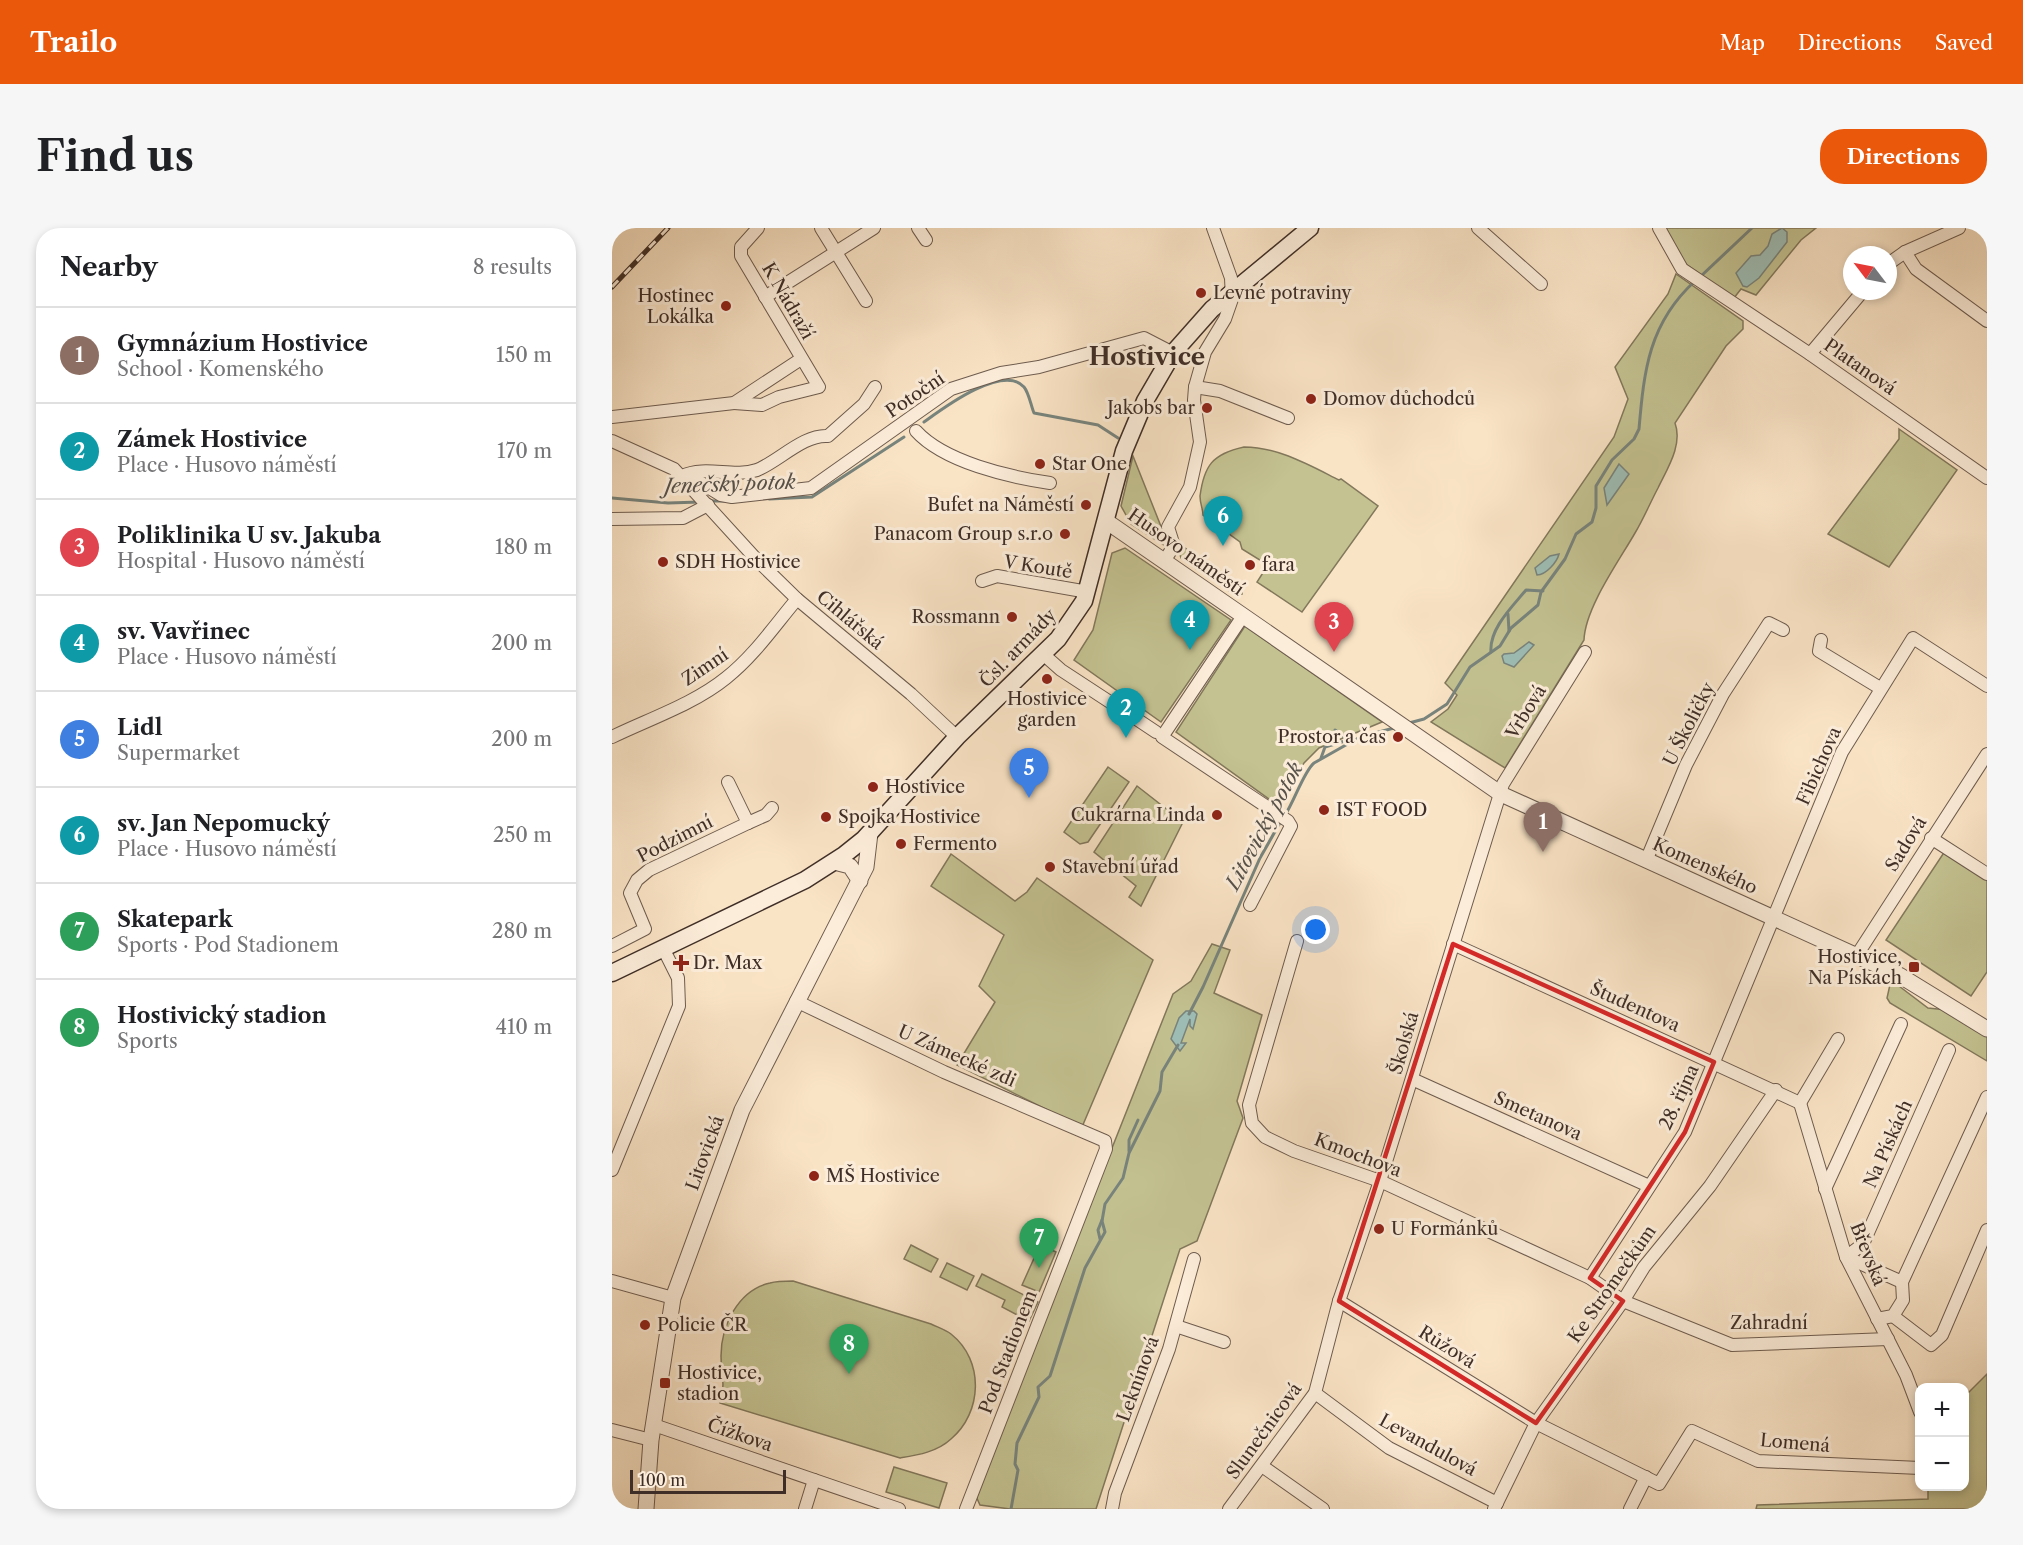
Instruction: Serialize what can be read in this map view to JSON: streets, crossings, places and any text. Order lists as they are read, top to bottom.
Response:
{
  "streets": {
    "main road": ["Čsl. armády"],
    "street": [
      "K Nádraží",
      "Platanová",
      "Potoční",
      "Husovo náměstí",
      "V Koutě",
      "Cihlářská",
      "Zimní",
      "Vrbová",
      "U Školičky",
      "Fibichova",
      "Podzimní",
      "Sadová",
      "Komenského",
      "Študentova",
      "Školská",
      "U Zámecké zdi",
      "28. října",
      "Smetanova",
      "Na Pískách",
      "Litovická",
      "Kmochova",
      "Břevská",
      "Ke Stromečkům",
      "Zahradní",
      "Růžová",
      "Pod Stadionem",
      "Leknínová",
      "Slunečnicová",
      "Čížkova",
      "Lomená",
      "Levandulová"
    ]
  },
  "crossings": [
    ["Potoční", "Cihlářská"],
    ["Potoční", "Čsl. armády"],
    ["Husovo náměstí", "Čsl. armády"],
    ["Husovo náměstí", "Komenského"],
    ["V Koutě", "Čsl. armády"],
    ["Cihlářská", "Čsl. armády"],
    ["Cihlářská", "Zimní"],
    ["Čsl. armády", "Litovická"],
    ["Vrbová", "Komenského"],
    ["Vrbová", "Školská"],
    ["U Školičky", "Komenského"],
    ["Fibichova", "Komenského"],
    ["Fibichova", "28. října"],
    ["Sadová", "Komenského"],
    ["Komenského", "Školská"],
    ["Komenského", "28. října"],
    ["Študentova", "Školská"],
    ["Študentova", "28. října"],
    ["Študentova", "Břevská"],
    ["Študentova", "Ke Stromečkům"],
    ["Školská", "Smetanova"],
    ["Školská", "Kmochova"],
    ["Školská", "Růžová"],
    ["Školská", "Slunečnicová"],
    ["U Zámecké zdi", "Litovická"],
    ["U Zámecké zdi", "Pod Stadionem"],
    ["28. října", "Smetanova"],
    ["28. října", "Kmochova"],
    ["Na Pískách", "Břevská"],
    ["Litovická", "Čížkova"],
    ["Kmochova", "Ke Stromečkům"],
    ["Kmochova", "Zahradní"],
    ["Břevská", "Zahradní"],
    ["Ke Stromečkům", "Zahradní"],
    ["Ke Stromečkům", "Růžová"],
    ["Ke Stromečkům", "Levandulová"],
    ["Růžová", "Slunečnicová"],
    ["Slunečnicová", "Levandulová"]
  ],
  "districts": ["Hostivice"],
  "water": ["Jenečský potok", "Litovický potok"],
  "places": {
    "other": [
      "Levné potraviny",
      "Hostinec Lokálka",
      "Domov důchodců",
      "Jakobs bar",
      "Star One",
      "Bufet na Náměstí",
      "Panacom Group s.r.o",
      "SDH Hostivice",
      "fara",
      "Rossmann",
      "Hostivice garden",
      "Prostor a čas",
      "Hostivice",
      "IST FOOD",
      "Cukrárna Linda",
      "Spojka Hostivice",
      "Fermento",
      "Stavební úřad",
      "MŠ Hostivice",
      "U Formánků",
      "Policie ČR"
    ],
    "health": ["Dr. Max"],
    "transit": ["Hostivice, Na Pískách", "Hostivice, stadion"]
  },
  "scale_bar": "100 m",
  "north": "top left",
  "page": {
    "header": "Trailo",
    "nav": ["Map", "Directions", "Saved"],
    "buttons": "Directions",
    "title": "Find us",
    "heading": ["Nearby", "8 results"],
    "list": [
      {
        "mark": "1",
        "name": "Gymnázium Hostivice",
        "note": "School · Komenského",
        "value": "150 m"
      },
      {
        "mark": "2",
        "name": "Zámek Hostivice",
        "note": "Place · Husovo náměstí",
        "value": "170 m"
      },
      {
        "mark": "3",
        "name": "Poliklinika U sv. Jakuba",
        "note": "Hospital · Husovo náměstí",
        "value": "180 m"
      },
      {
        "mark": "4",
        "name": "sv. Vavřinec",
        "note": "Place · Husovo náměstí",
        "value": "200 m"
      },
      {
        "mark": "5",
        "name": "Lidl",
        "note": "Supermarket",
        "value": "200 m"
      },
      {
        "mark": "6",
        "name": "sv. Jan Nepomucký",
        "note": "Place · Husovo náměstí",
        "value": "250 m"
      },
      {
        "mark": "7",
        "name": "Skatepark",
        "note": "Sports · Pod Stadionem",
        "value": "280 m"
      },
      {
        "mark": "8",
        "name": "Hostivický stadion",
        "note": "Sports",
        "value": "410 m"
      }
    ],
    "pins": [
      "6",
      "4",
      "3",
      "2",
      "5",
      "1",
      "7",
      "8"
    ],
    "map_buttons": ["+", "−"],
    "scale": "100 m"
  }
}
